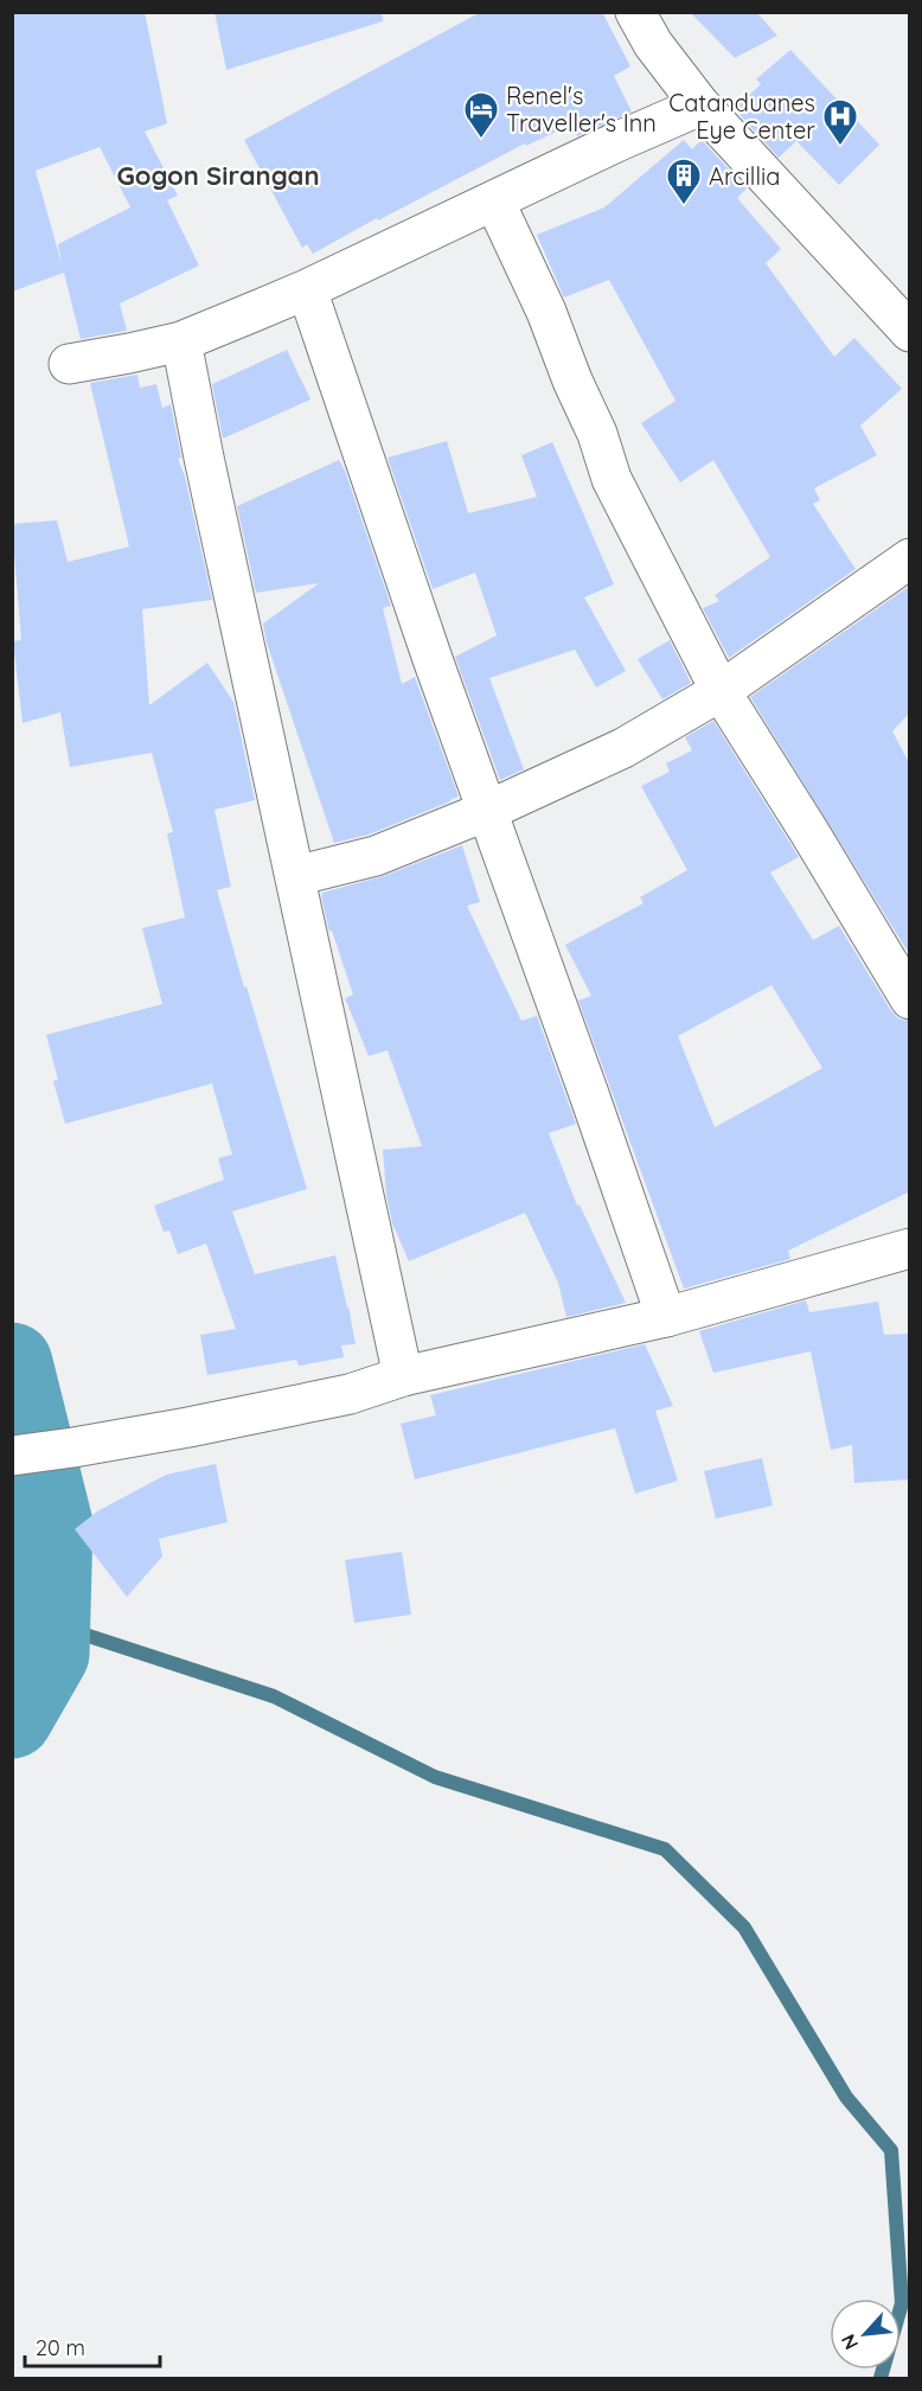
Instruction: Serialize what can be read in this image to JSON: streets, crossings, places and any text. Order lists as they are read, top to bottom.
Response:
{
  "districts": ["Gogon Sirangan"],
  "places": {
    "hotel": ["Renel's Traveller's Inn"],
    "hospital": ["Catanduanes Eye Center"],
    "building": ["Arcillia"]
  },
  "scale_bar": "20 m",
  "north": "bottom left"
}
